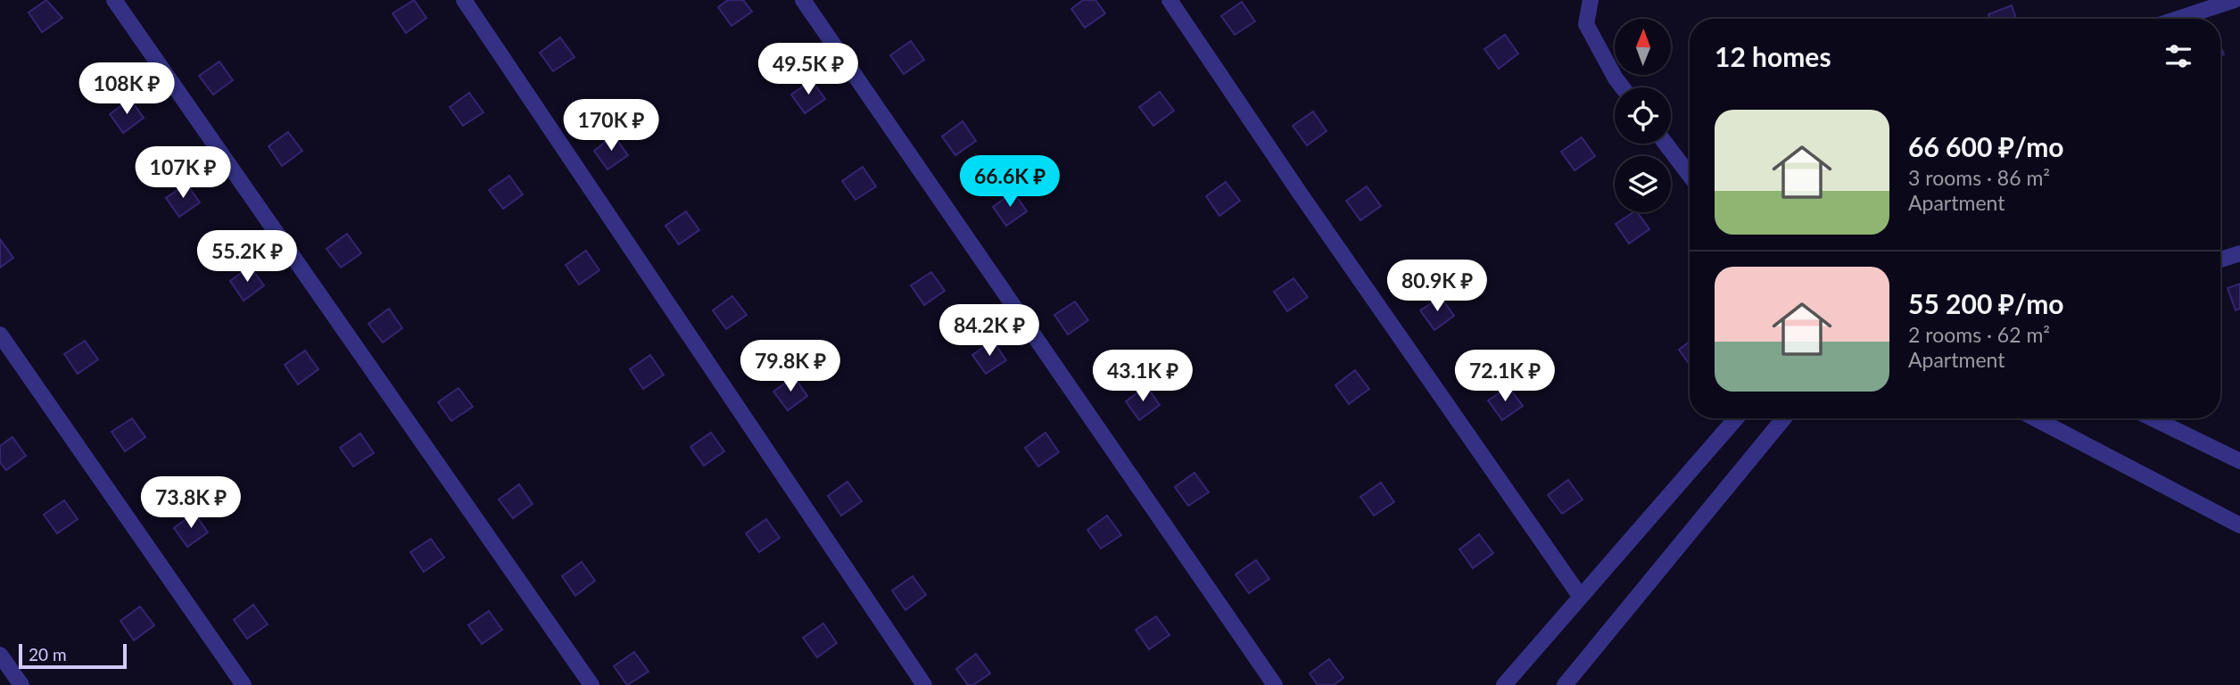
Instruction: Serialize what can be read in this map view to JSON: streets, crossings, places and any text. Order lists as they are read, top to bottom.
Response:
{
  "scale_bar": "20 m",
  "north": "top",
  "page": {
    "heading": "12 homes",
    "price": [
      "49.5K ₽",
      "108K ₽",
      "170K ₽",
      "107K ₽",
      "66.6K ₽",
      "55.2K ₽",
      "80.9K ₽",
      "84.2K ₽",
      "79.8K ₽",
      "43.1K ₽",
      "72.1K ₽",
      "73.8K ₽"
    ],
    "list": [
      {
        "name": "66 600 ₽/mo",
        "note": "3 rooms · 86 m² · Apartment"
      },
      {
        "name": "55 200 ₽/mo",
        "note": "2 rooms · 62 m² · Apartment"
      }
    ],
    "scale": "20 m"
  }
}
